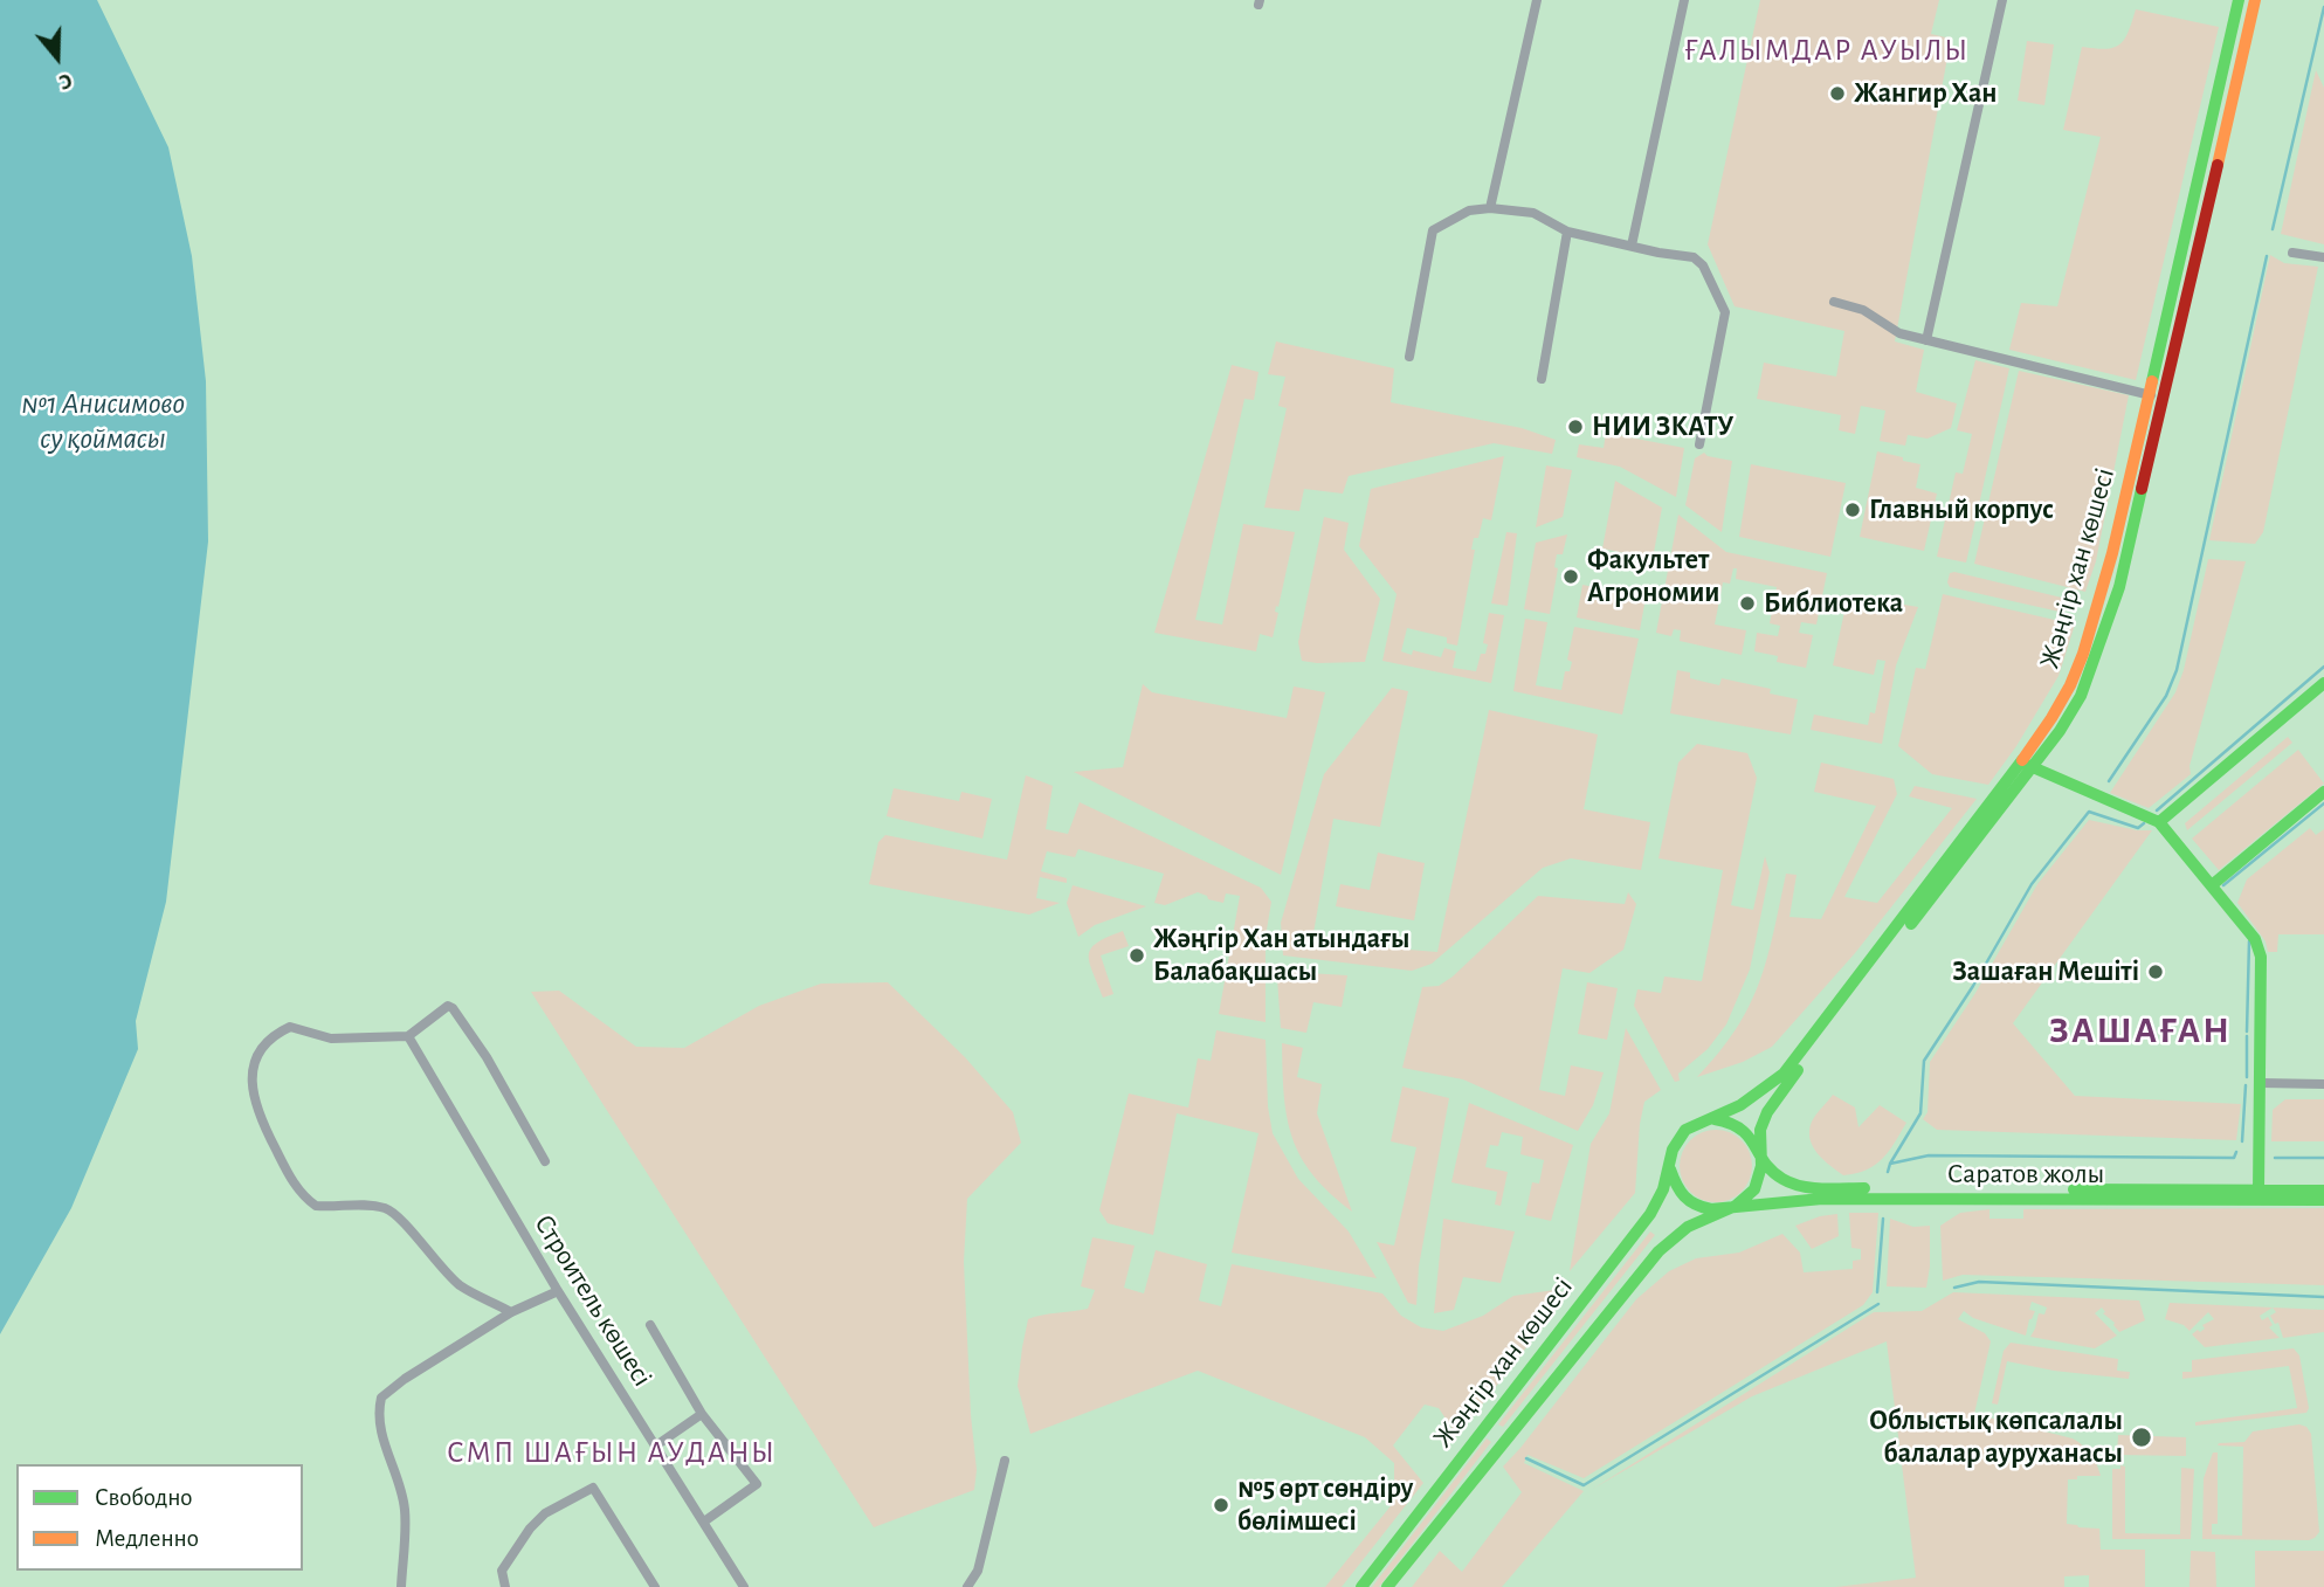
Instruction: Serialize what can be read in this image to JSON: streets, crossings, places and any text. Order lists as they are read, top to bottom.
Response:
{
  "streets": {
    "main road": ["Жәңгір хан көшесі", "Саратов жолы"],
    "street": ["Строитель көшесі"]
  },
  "crossings": [
    ["Жәңгір хан көшесі", "Саратов жолы"]
  ],
  "districts": ["ҒАЛЫМДАР АУЫЛЫ", "ЗАШАҒАН", "СМП ШАҒЫН АУДАНЫ"],
  "water": ["№1 Анисимово су қоймасы"],
  "places": [
    "Жангир Хан",
    "НИИ ЗКАТУ",
    "Главный корпус",
    "Факультет Агрономии",
    "Библиотека",
    "Жәңгір Хан атындағы Балабақшасы",
    "Зашаған Мешіті",
    "Облыстық көпсалалы балалар ауруханасы",
    "№5 өрт сөндіру бөлімшесі"
  ],
  "legend": ["Свободно", "Медленно"],
  "north": "bottom"
}
